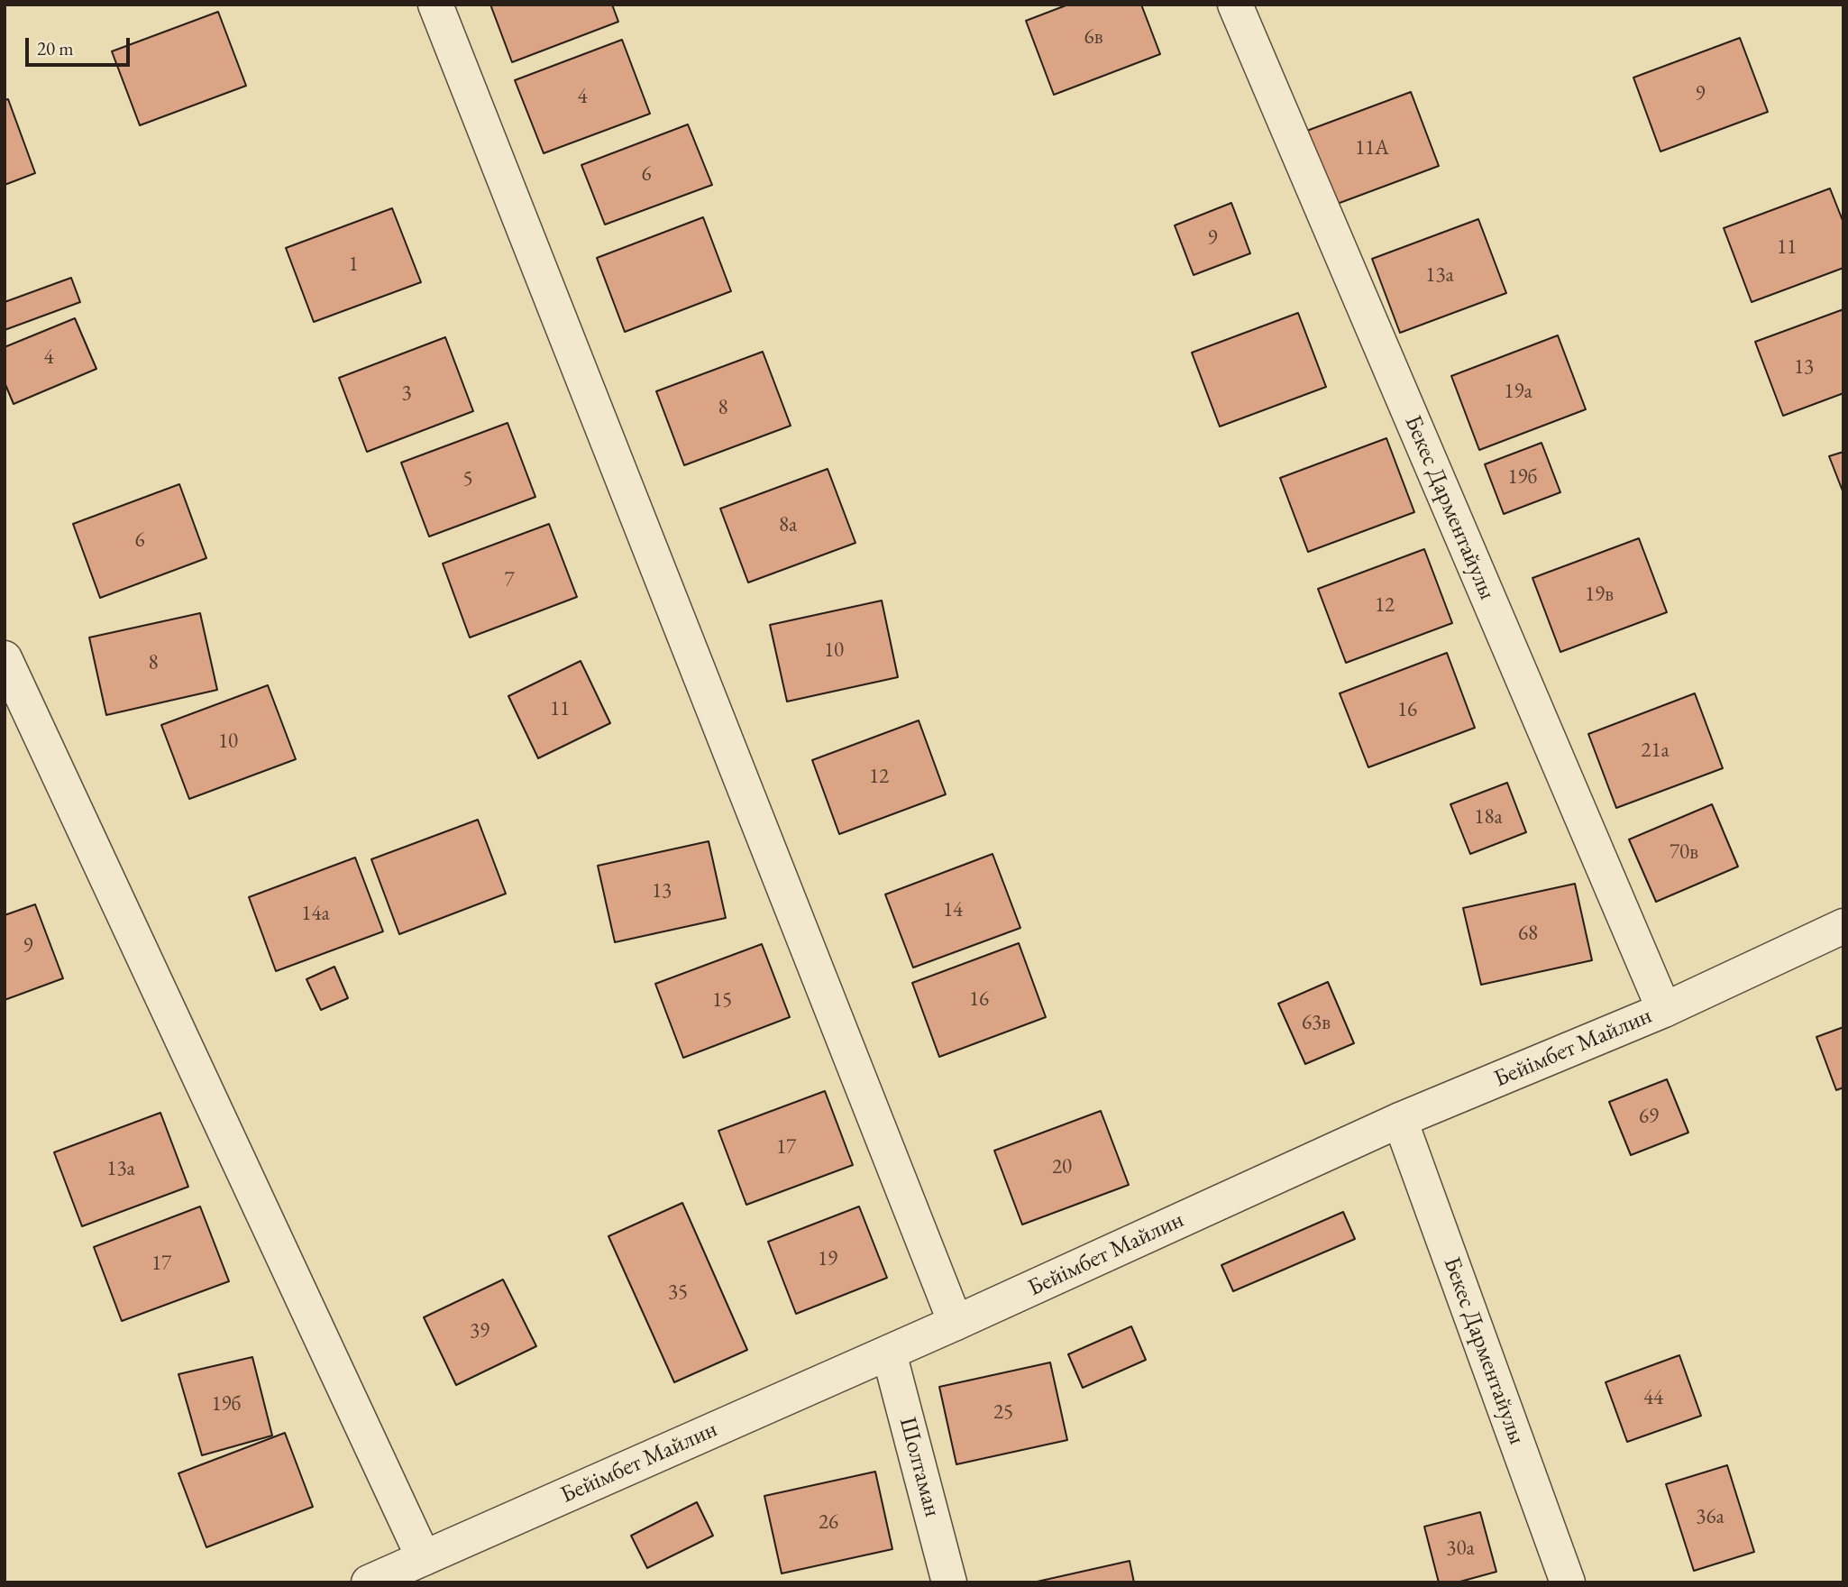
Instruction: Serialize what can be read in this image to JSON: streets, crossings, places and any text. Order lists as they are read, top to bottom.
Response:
{
  "streets": {
    "street": ["Бекес Дарментайулы", "Бейімбет Майлин", "Шолтаман"]
  },
  "crossings": [
    ["Бекес Дарментайулы", "Бейімбет Майлин"],
    ["Бейімбет Майлин", "Шолтаман"]
  ],
  "house_numbers": [
    "6в",
    "9",
    "4",
    "11А",
    "6",
    "9",
    "11",
    "1",
    "13а",
    "4",
    "13",
    "19а",
    "3",
    "8",
    "19б",
    "5",
    "8а",
    "6",
    "7",
    "19в",
    "12",
    "10",
    "8",
    "11",
    "16",
    "10",
    "21а",
    "12",
    "18а",
    "70в",
    "13",
    "14",
    "14а",
    "68",
    "9",
    "16",
    "15",
    "63в",
    "69",
    "17",
    "20",
    "13а",
    "19",
    "17",
    "35",
    "39",
    "44",
    "19б",
    "25",
    "36а",
    "26",
    "30а"
  ],
  "scale_bar": "20 m"
}
